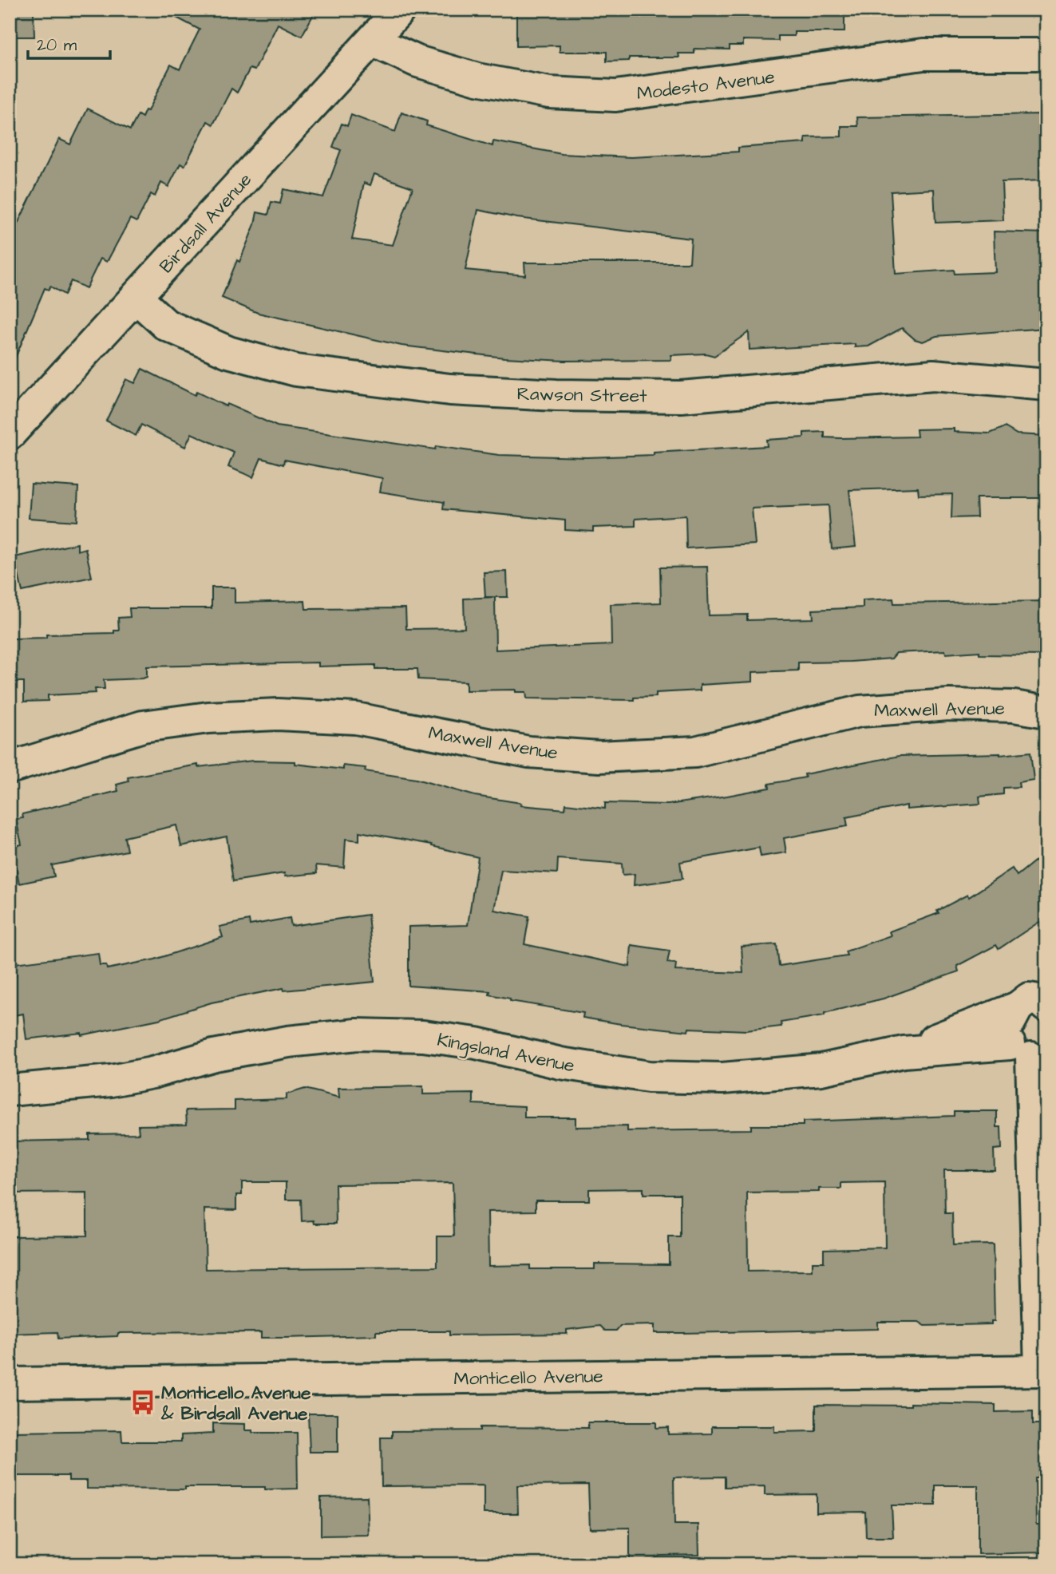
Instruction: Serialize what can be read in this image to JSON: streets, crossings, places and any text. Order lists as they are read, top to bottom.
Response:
{
  "streets": {
    "street": [
      "Modesto Avenue",
      "Birdsall Avenue",
      "Rawson Street",
      "Maxwell Avenue",
      "Kingsland Avenue",
      "Monticello Avenue"
    ]
  },
  "crossings": [
    ["Modesto Avenue", "Birdsall Avenue"],
    ["Birdsall Avenue", "Rawson Street"]
  ],
  "places": {
    "bus stop": ["Monticello Avenue & Birdsall Avenue"]
  },
  "scale_bar": "20 m"
}
